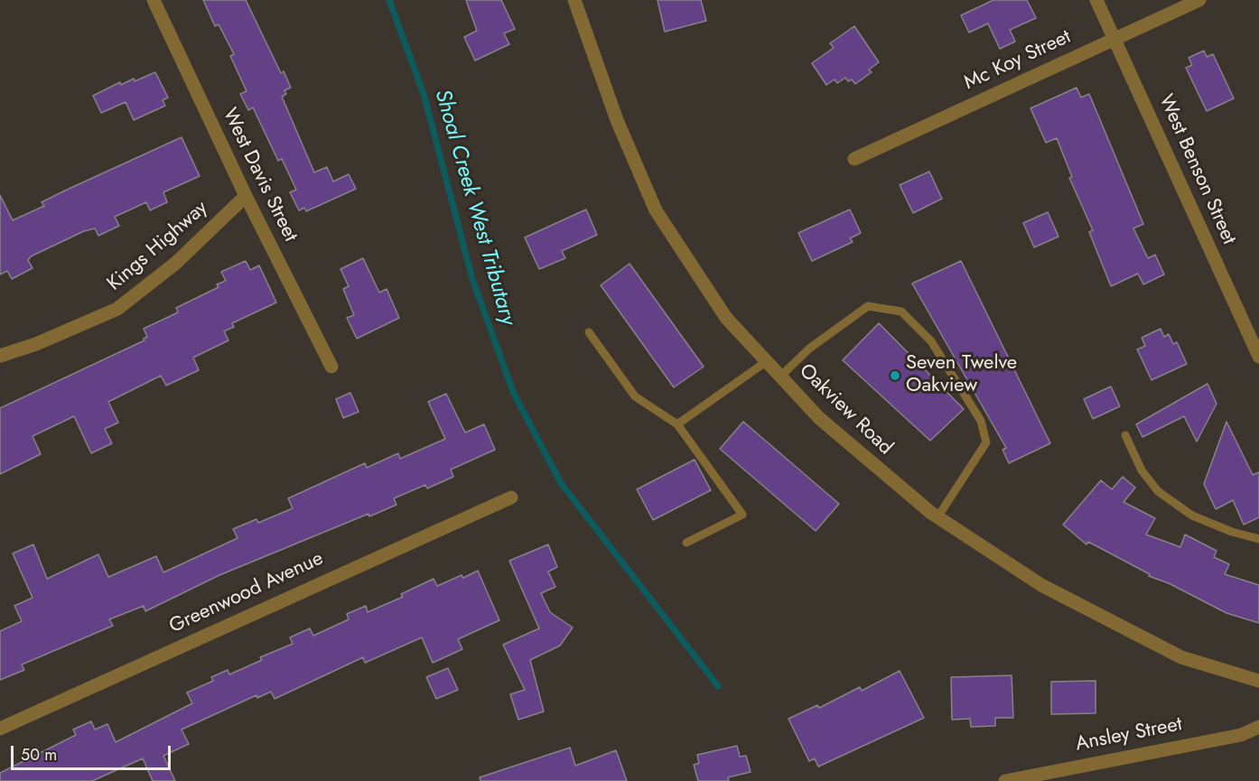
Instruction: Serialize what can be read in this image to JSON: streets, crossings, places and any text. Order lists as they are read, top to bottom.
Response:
{
  "streets": {
    "street": [
      "Mc Koy Street",
      "West Benson Street",
      "West Davis Street",
      "Kings Highway",
      "Oakview Road",
      "Greenwood Avenue",
      "Ansley Street"
    ]
  },
  "crossings": [
    ["Mc Koy Street", "West Benson Street"],
    ["West Davis Street", "Kings Highway"]
  ],
  "water": ["Shoal Creek West Tributary"],
  "places": ["Seven Twelve Oakview"],
  "scale_bar": "50 m"
}
